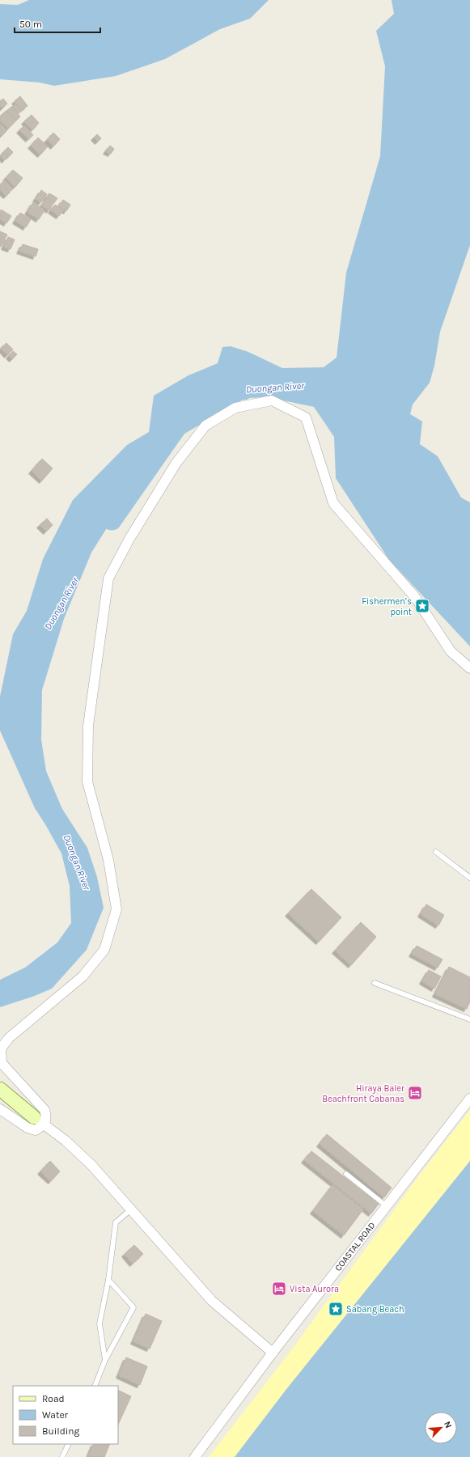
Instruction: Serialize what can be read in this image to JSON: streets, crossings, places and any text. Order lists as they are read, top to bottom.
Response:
{
  "streets": {
    "street": ["COASTAL ROAD"]
  },
  "water": ["Duongan River"],
  "places": {
    "place": ["Fishermen’s point", "Sabang Beach"],
    "hotel": ["Hiraya Baler Beachfront Cabanas", "Vista Aurora"]
  },
  "legend": ["Road", "Water", "Building"],
  "scale_bar": "50 m",
  "north": "top right"
}
